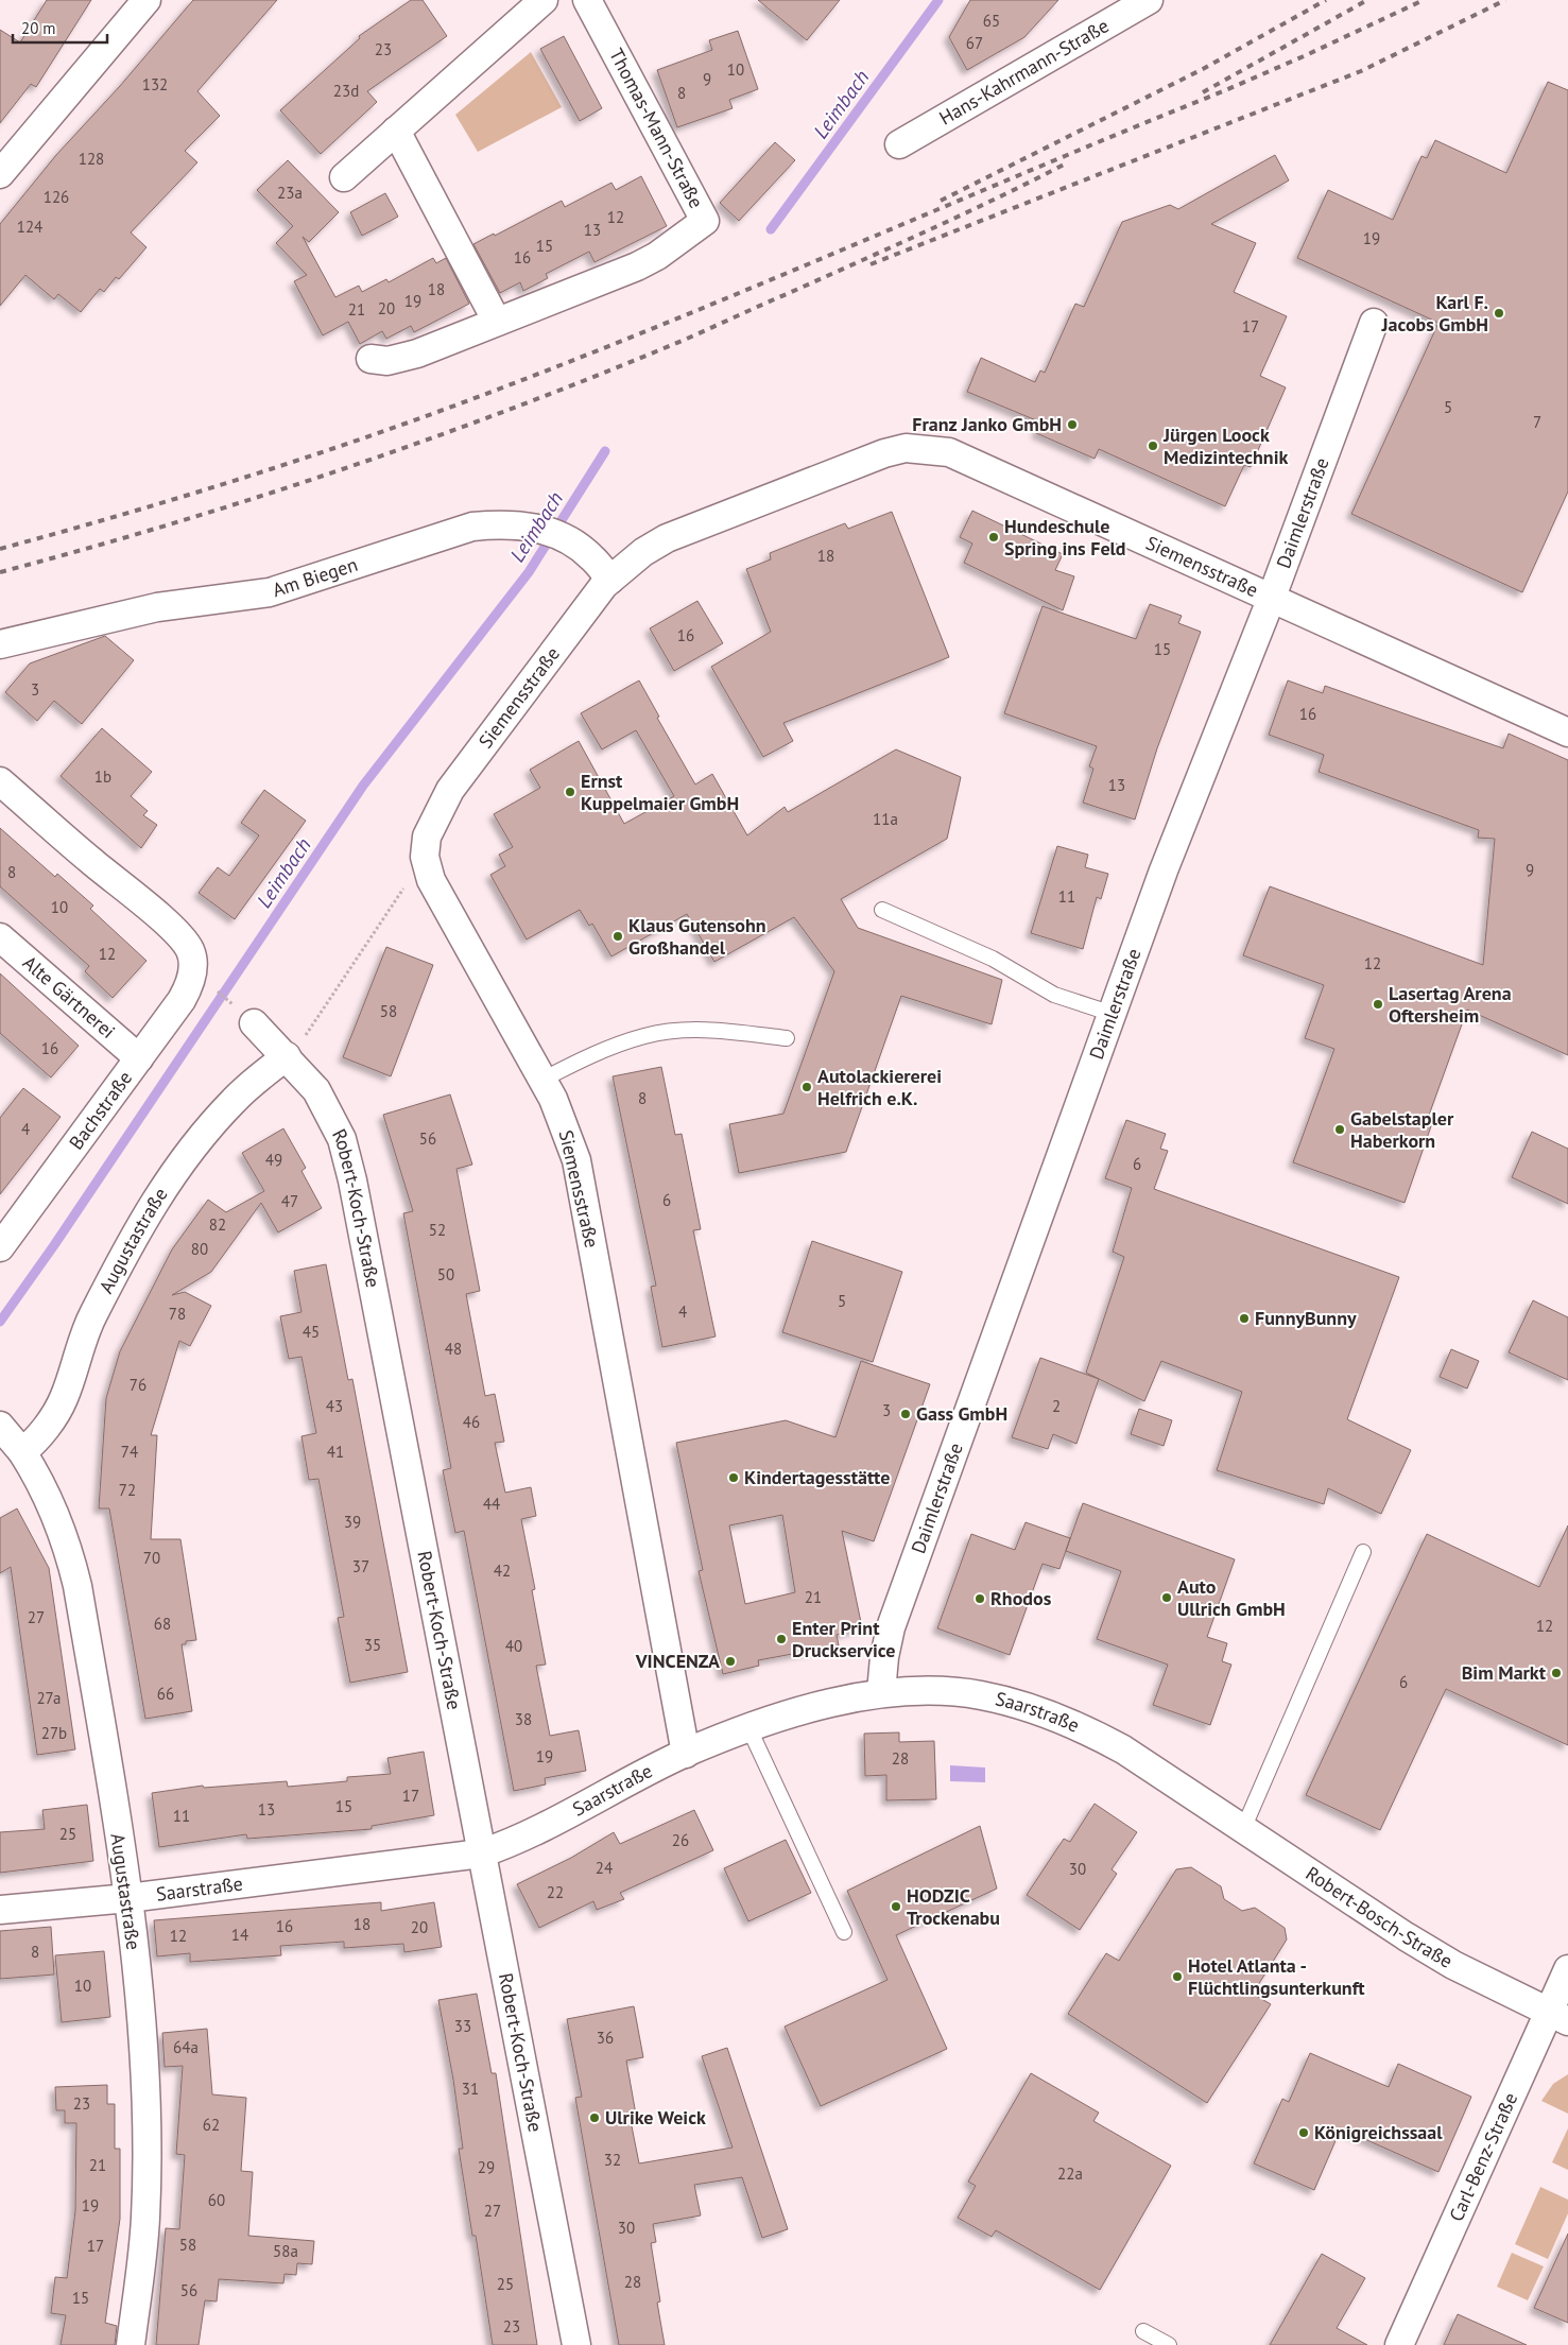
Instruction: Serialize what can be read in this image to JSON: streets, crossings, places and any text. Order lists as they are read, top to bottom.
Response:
{
  "streets": {
    "street": [
      "Hans-Kahrmann-Straße",
      "Thomas-Mann-Straße",
      "Daimlerstraße",
      "Siemensstraße",
      "Am Biegen",
      "Alte Gärtnerei",
      "Bachstraße",
      "Robert-Koch-Straße",
      "Augustastraße",
      "Saarstraße",
      "Robert-Bosch-Straße",
      "Carl-Benz-Straße"
    ]
  },
  "crossings": [
    ["Daimlerstraße", "Siemensstraße"],
    ["Daimlerstraße", "Saarstraße"],
    ["Siemensstraße", "Am Biegen"],
    ["Siemensstraße", "Saarstraße"],
    ["Alte Gärtnerei", "Bachstraße"],
    ["Robert-Koch-Straße", "Augustastraße"],
    ["Robert-Koch-Straße", "Saarstraße"],
    ["Augustastraße", "Saarstraße"],
    ["Saarstraße", "Robert-Bosch-Straße"],
    ["Robert-Bosch-Straße", "Carl-Benz-Straße"]
  ],
  "water": ["Leimbach"],
  "places": [
    "Karl F. Jacobs GmbH",
    "Franz Janko GmbH",
    "Jürgen Loock Medizintechnik",
    "Hundeschule Spring ins Feld",
    "Ernst Kuppelmaier GmbH",
    "Klaus Gutensohn Großhandel",
    "Lasertag Arena Oftersheim",
    "Autolackiererei Helfrich e.K.",
    "Gabelstapler Haberkorn",
    "FunnyBunny",
    "Gass GmbH",
    "Kindertagesstätte",
    "Auto Ullrich GmbH",
    "Rhodos",
    "Enter Print Druckservice",
    "VINCENZA",
    "Bim Markt",
    "HODZIC Trockenabu",
    "Hotel Atlanta - Flüchtlingsunterkunft",
    "Ulrike Weick",
    "Königreichssaal"
  ],
  "house_numbers": [
    "65",
    "67",
    "23",
    "10",
    "9",
    "132",
    "23d",
    "8",
    "128",
    "23a",
    "126",
    "12",
    "124",
    "13",
    "19",
    "15",
    "16",
    "18",
    "19",
    "20",
    "21",
    "17",
    "5",
    "7",
    "18",
    "16",
    "15",
    "3",
    "16",
    "1b",
    "13",
    "11a",
    "9",
    "8",
    "11",
    "10",
    "12",
    "12",
    "58",
    "16",
    "8",
    "4",
    "56",
    "49",
    "6",
    "6",
    "47",
    "82",
    "52",
    "80",
    "50",
    "5",
    "4",
    "78",
    "45",
    "48",
    "76",
    "43",
    "2",
    "3",
    "46",
    "74",
    "41",
    "72",
    "44",
    "39",
    "70",
    "37",
    "42",
    "21",
    "27",
    "68",
    "12",
    "35",
    "40",
    "6",
    "66",
    "27a",
    "38",
    "27b",
    "19",
    "28",
    "17",
    "15",
    "13",
    "11",
    "25",
    "26",
    "24",
    "30",
    "22",
    "18",
    "16",
    "20",
    "14",
    "12",
    "8",
    "10",
    "33",
    "36",
    "64a",
    "31",
    "23",
    "62",
    "32",
    "21",
    "29",
    "22a",
    "60",
    "19",
    "27",
    "30",
    "58",
    "17",
    "58a",
    "28",
    "25",
    "56",
    "15",
    "23"
  ],
  "scale_bar": "20 m"
}
